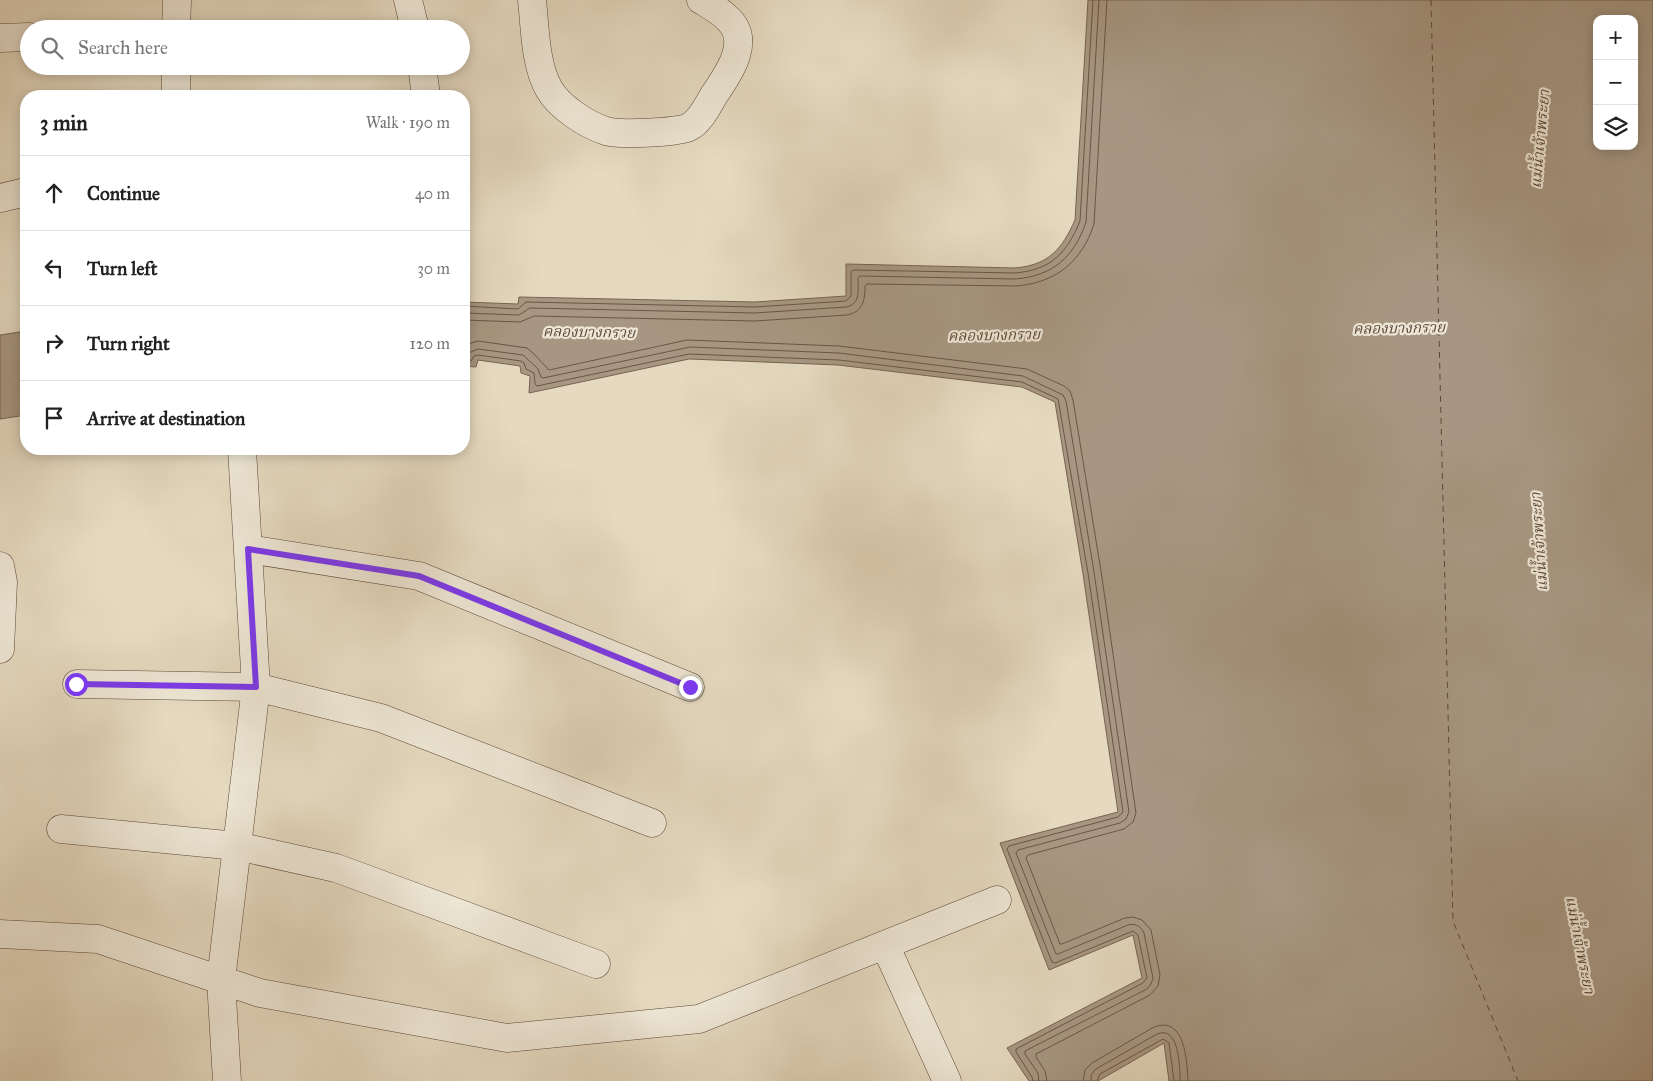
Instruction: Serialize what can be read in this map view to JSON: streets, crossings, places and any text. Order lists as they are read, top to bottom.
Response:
{
  "water": ["แม่น้ำเจ้าพระยา", "คลองบางกรวย"],
  "page": {
    "map_buttons": ["+", "−"],
    "search": "Search here",
    "heading": ["3 min", "Walk · 190 m"],
    "list": [
      ["Continue", "40 m"],
      ["Turn left", "30 m"],
      ["Turn right", "120 m"],
      "Arrive at destination"
    ]
  }
}
